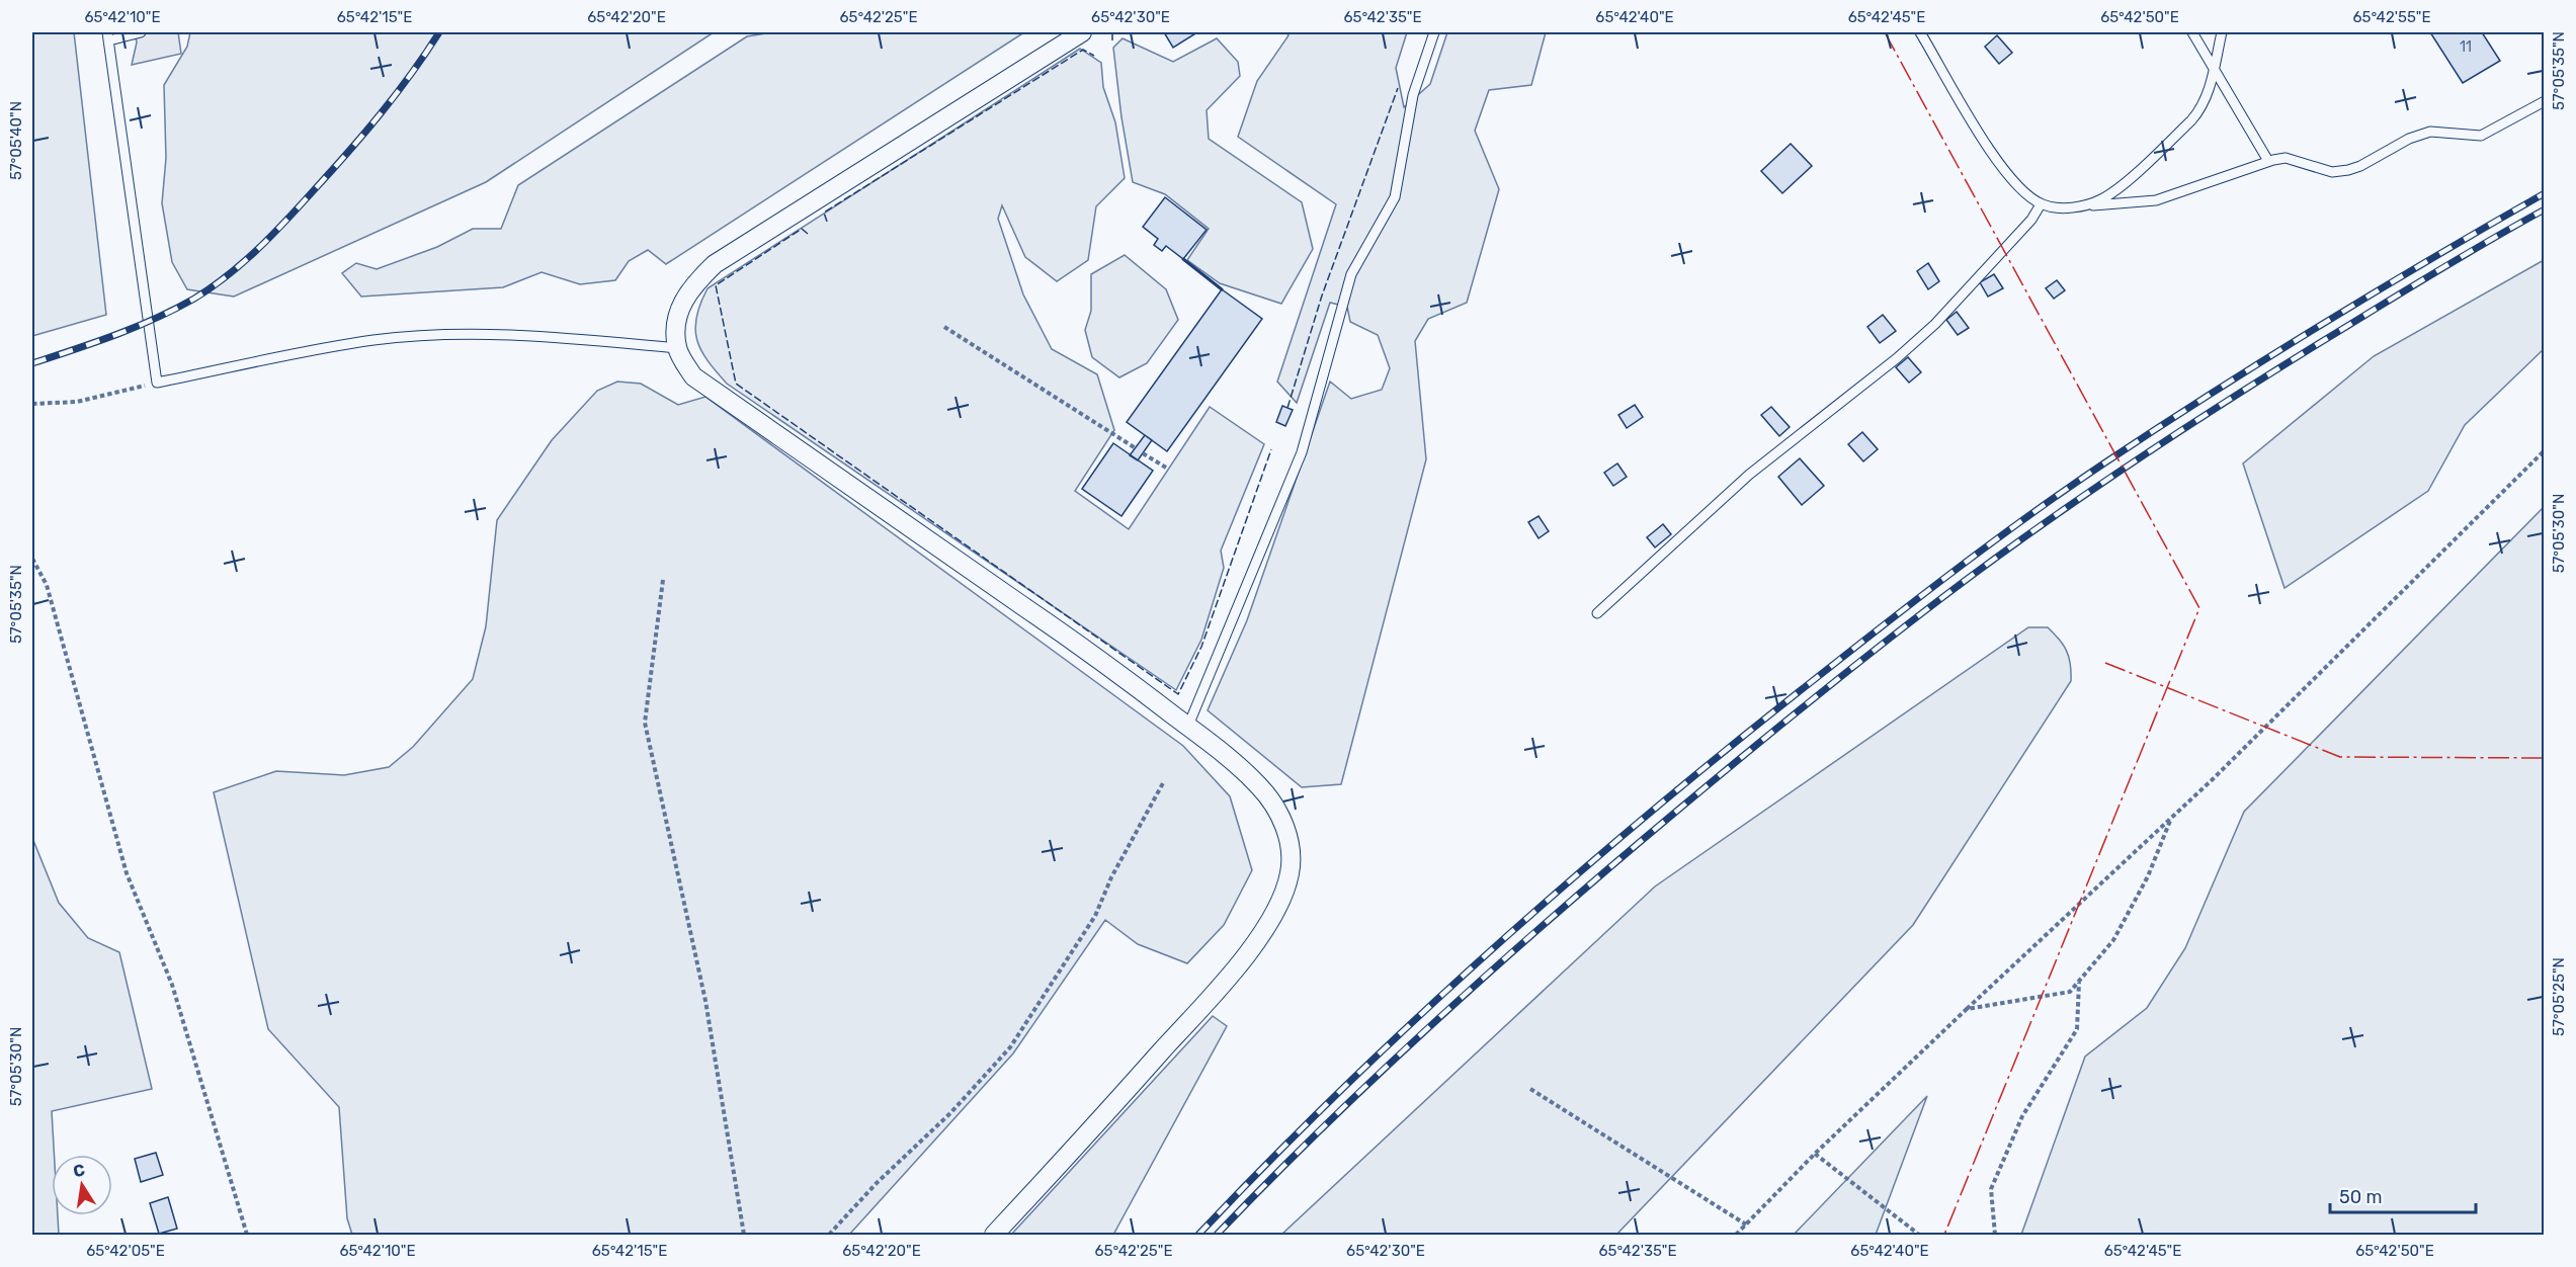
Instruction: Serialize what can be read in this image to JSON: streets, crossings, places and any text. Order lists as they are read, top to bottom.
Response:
{
  "house_numbers": ["11"],
  "scale_bar": "50 m",
  "north": "top",
  "coordinates": [
    "65°42'10\"E",
    "65°42'15\"E",
    "65°42'20\"E",
    "65°42'25\"E",
    "65°42'30\"E",
    "65°42'35\"E",
    "65°42'40\"E",
    "65°42'45\"E",
    "65°42'50\"E",
    "65°42'55\"E",
    "57°05'35\"N",
    "57°05'40\"N",
    "57°05'30\"N",
    "57°05'25\"N",
    "65°42'05\"E"
  ]
}
